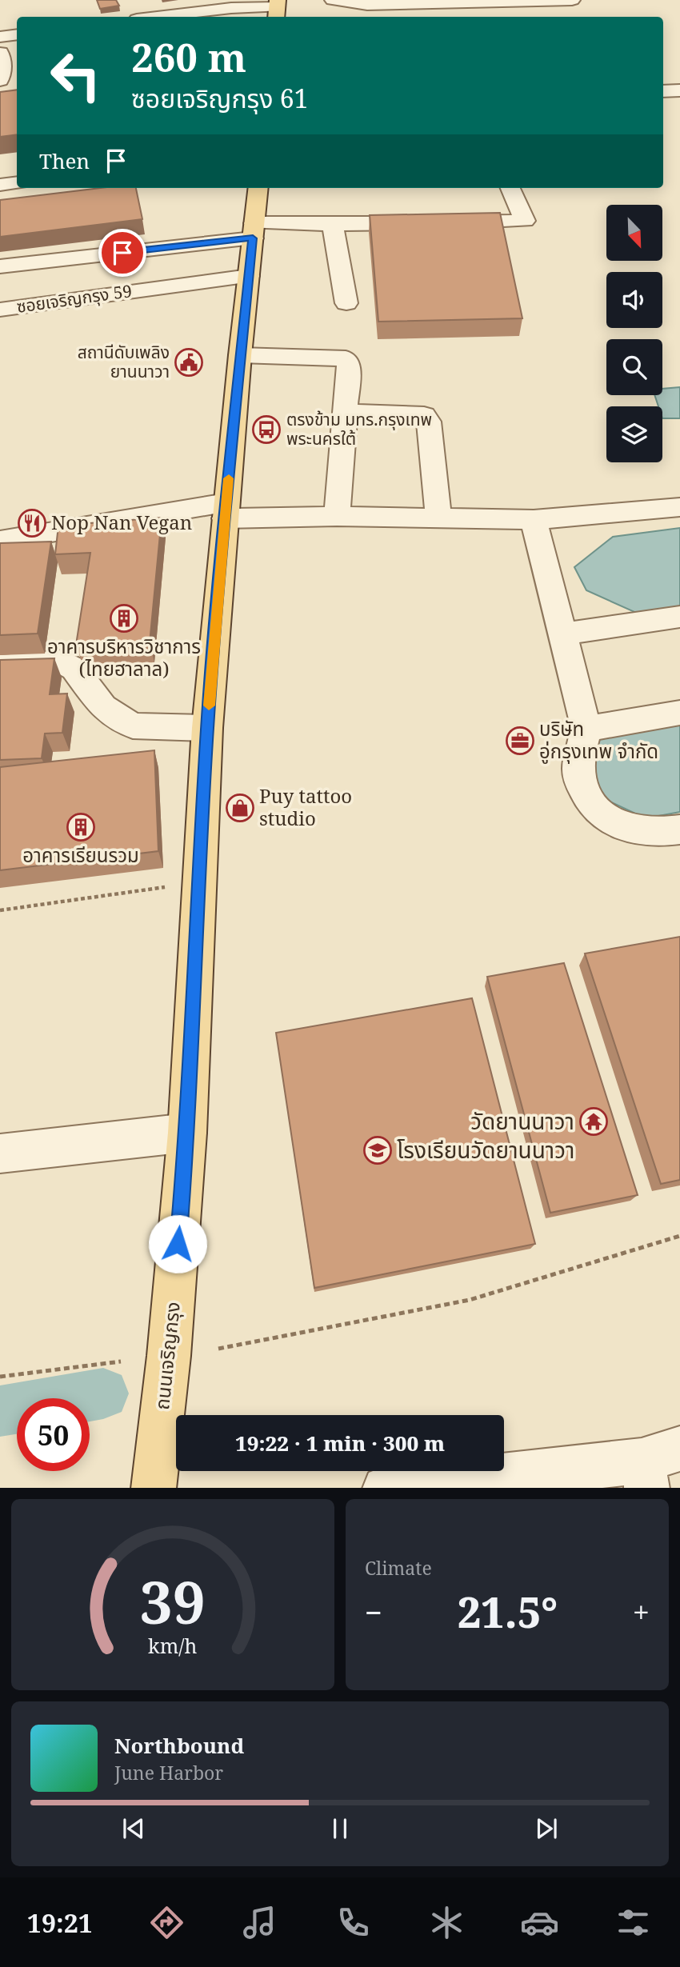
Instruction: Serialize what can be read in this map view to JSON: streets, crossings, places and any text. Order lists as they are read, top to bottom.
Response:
{
  "streets": {
    "main road": ["ถนนเจริญกรุง"],
    "street": ["ซอยเจริญกรุง 59"]
  },
  "crossings": [
    ["ซอยเจริญกรุง 59", "ถนนเจริญกรุง"]
  ],
  "places": {
    "public building": ["สถานีดับเพลิง ยานนาวา"],
    "bus stop": ["ตรงข้าม มทร.กรุงเทพ พระนครใต้"],
    "restaurant": ["Nop Nan Vegan"],
    "building": ["อาคารบริหารวิชาการ (ไทยฮาลาล)", "อาคารเรียนรวม"],
    "office": ["บริษัท อู่กรุงเทพ จำกัด"],
    "shop": ["Puy tattoo studio"],
    "temple": ["วัดยานนาวา"],
    "school or university": ["โรงเรียนวัดยานนาวา"]
  },
  "north": "bottom right",
  "page": {
    "turn": ["260 m", "ซอยเจริญกรุง 61"],
    "then": "Then",
    "limit": "50",
    "trip": "19:22 · 1 min · 300 m",
    "tile": "Climate",
    "heat": ["−", "21.5°", "+"],
    "song": ["Northbound", "June Harbor"],
    "tabs": "19:21",
    "gauge": ["39", "km/h"]
  }
}
